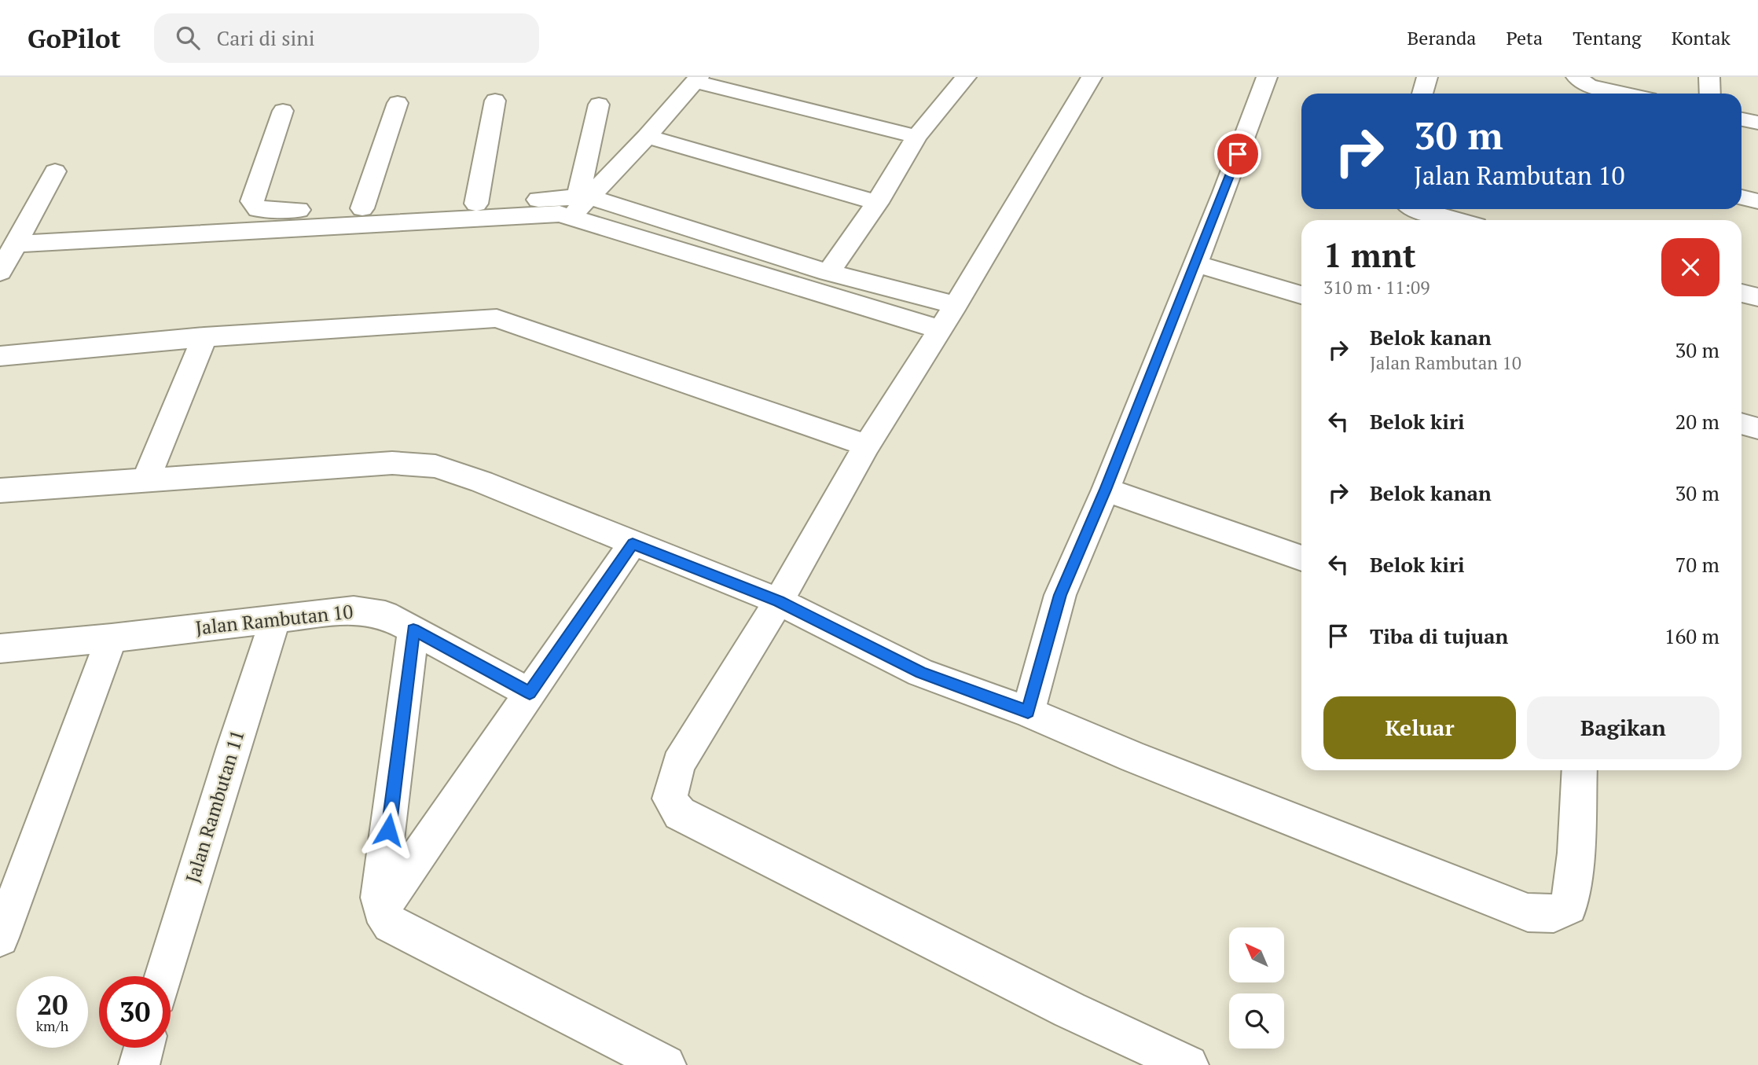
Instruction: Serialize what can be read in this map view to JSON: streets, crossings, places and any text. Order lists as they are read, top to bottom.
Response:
{
  "streets": {
    "street": ["Jalan Rambutan 10", "Jalan Rambutan 11"]
  },
  "crossings": [
    ["Jalan Rambutan 10", "Jalan Rambutan 11"]
  ],
  "north": "top left",
  "page": {
    "header": "GoPilot",
    "search": "Cari di sini",
    "nav": [
      "Beranda",
      "Peta",
      "Tentang",
      "Kontak"
    ],
    "turn": ["30 m", "Jalan Rambutan 10"],
    "heading": ["1 mnt", "310 m · 11:09"],
    "list": [
      {
        "name": "Belok kanan",
        "note": "Jalan Rambutan 10",
        "value": "30 m"
      },
      {
        "name": "Belok kiri",
        "value": "20 m"
      },
      {
        "name": "Belok kanan",
        "value": "30 m"
      },
      {
        "name": "Belok kiri",
        "value": "70 m"
      },
      {
        "name": "Tiba di tujuan",
        "value": "160 m"
      }
    ],
    "buttons": ["Keluar", "Bagikan"],
    "speed": "20 km/h",
    "limit": "30"
  }
}
